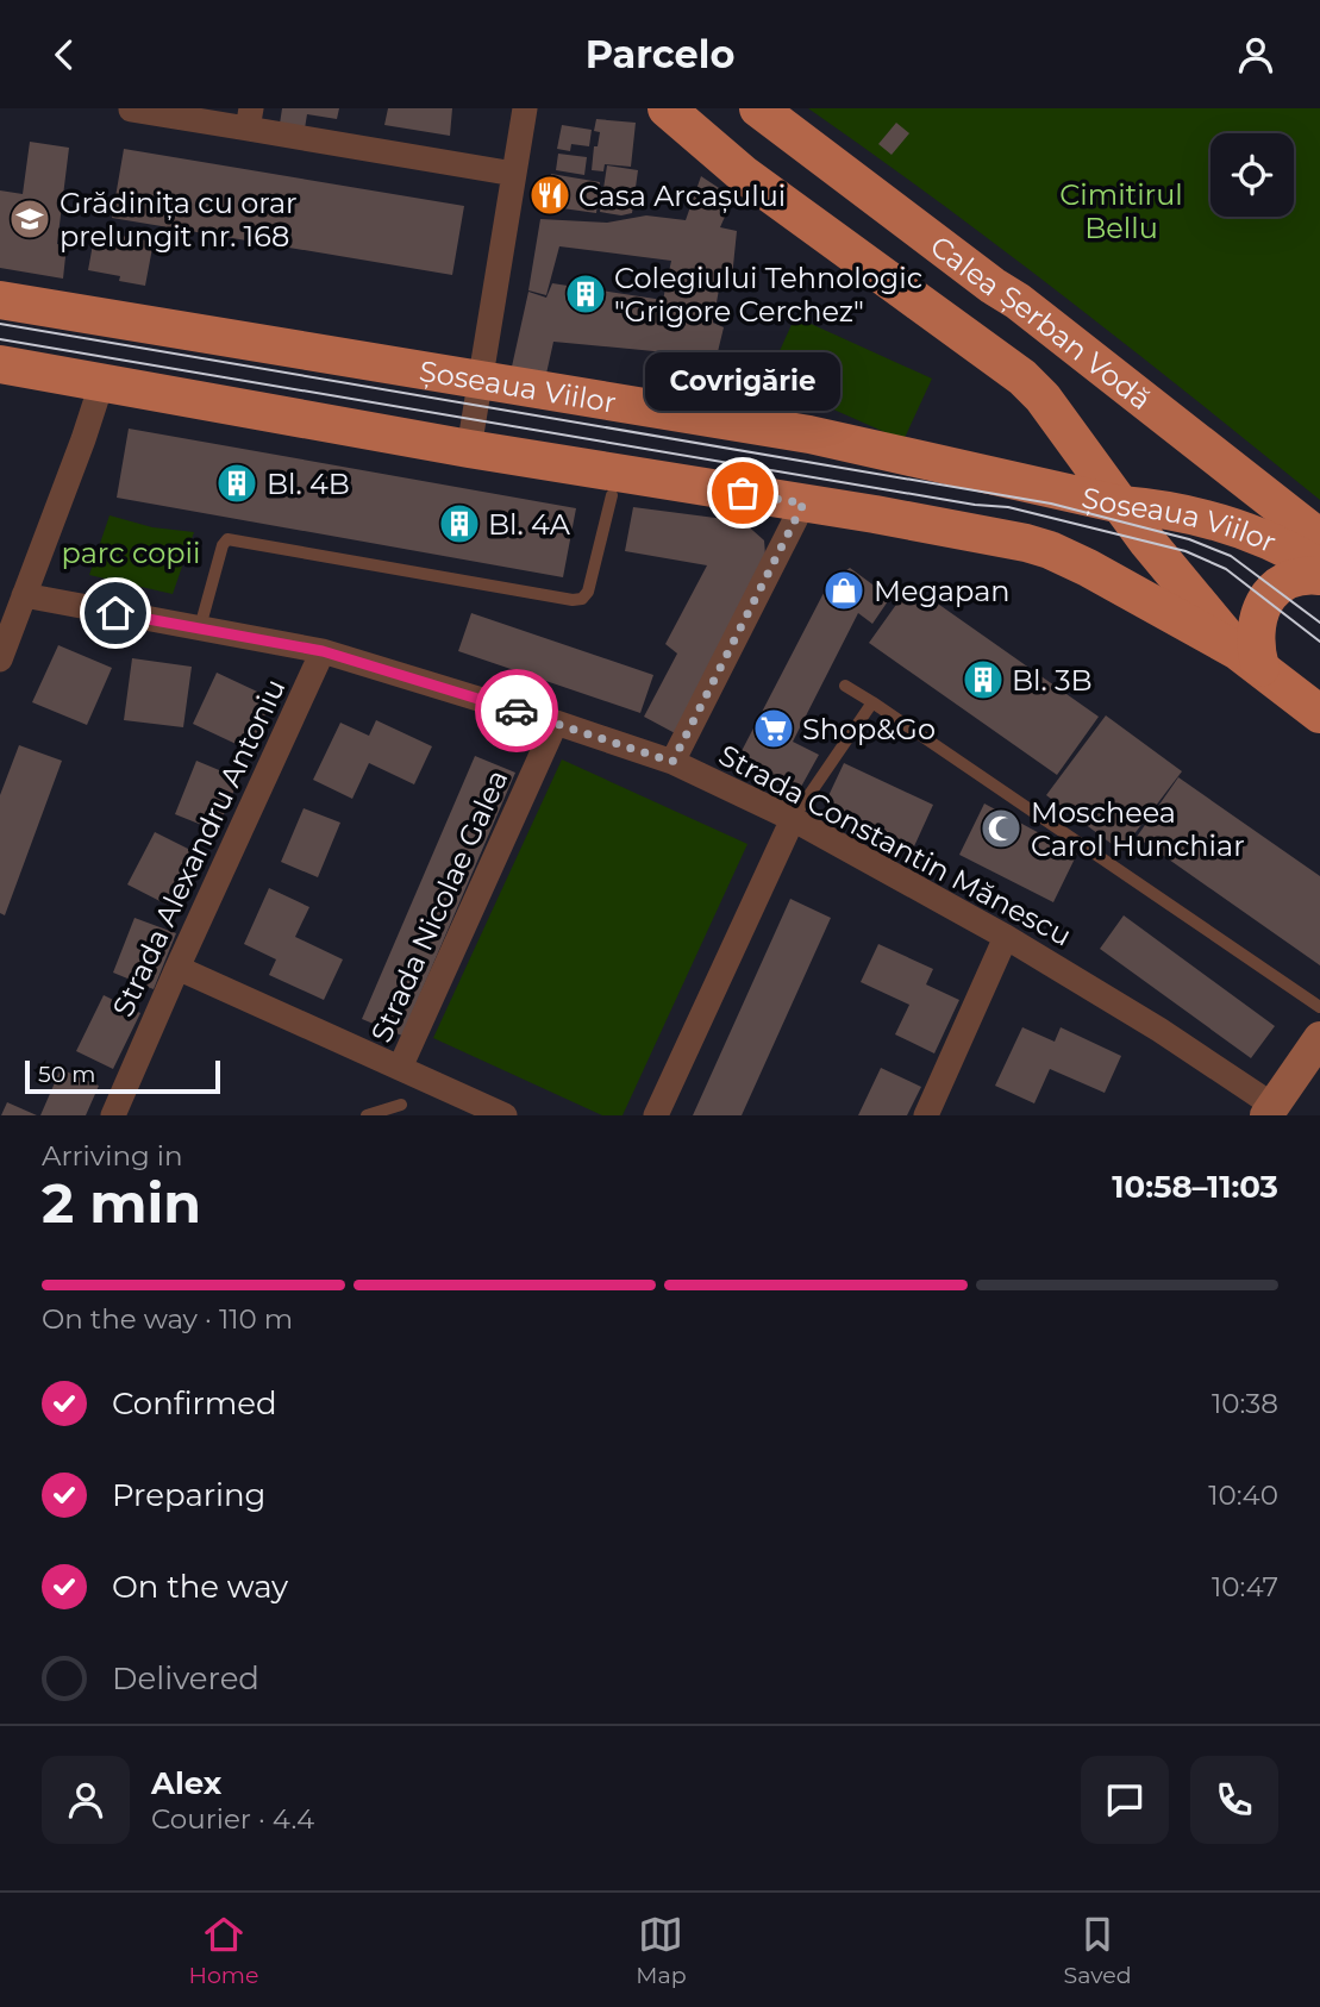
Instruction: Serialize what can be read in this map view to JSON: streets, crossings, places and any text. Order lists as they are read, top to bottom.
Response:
{
  "streets": {
    "main road": ["Calea Șerban Vodă", "Șoseaua Viilor"],
    "street": ["Strada Constantin Mănescu", "Strada Alexandru Antoniu", "Strada Nicolae Galea"]
  },
  "crossings": [
    ["Calea Șerban Vodă", "Șoseaua Viilor"],
    ["Strada Constantin Mănescu", "Strada Alexandru Antoniu"],
    ["Strada Constantin Mănescu", "Strada Nicolae Galea"]
  ],
  "parks": ["Cimitirul Bellu", "parc copii"],
  "places": {
    "restaurant": ["Casa Arcașului"],
    "school or university": ["Grădinița cu orar prelungit nr. 168"],
    "building": [
      "Colegiului Tehnologic \"Grigore Cerchez\"",
      "Bl. 4B",
      "Bl. 4A",
      "Bl. 3B"
    ],
    "other": ["Covrigărie"],
    "shop": ["Megapan"],
    "supermarket": ["Shop&Go"],
    "mosque": ["Moscheea Carol Hunchiar"]
  },
  "scale_bar": "50 m",
  "page": {
    "header": "Parcelo",
    "bubble": "Covrigărie",
    "scale": "50 m",
    "heading": ["2 min", "Arriving in", "10:58–11:03"],
    "panel": ["Alex", "Courier · 4.4"],
    "bar": "On the way · 110 m",
    "list": [
      ["Confirmed", "10:38"],
      ["Preparing", "10:40"],
      ["On the way", "10:47"],
      "Delivered"
    ],
    "tabs": ["Home", "Map", "Saved"]
  }
}
